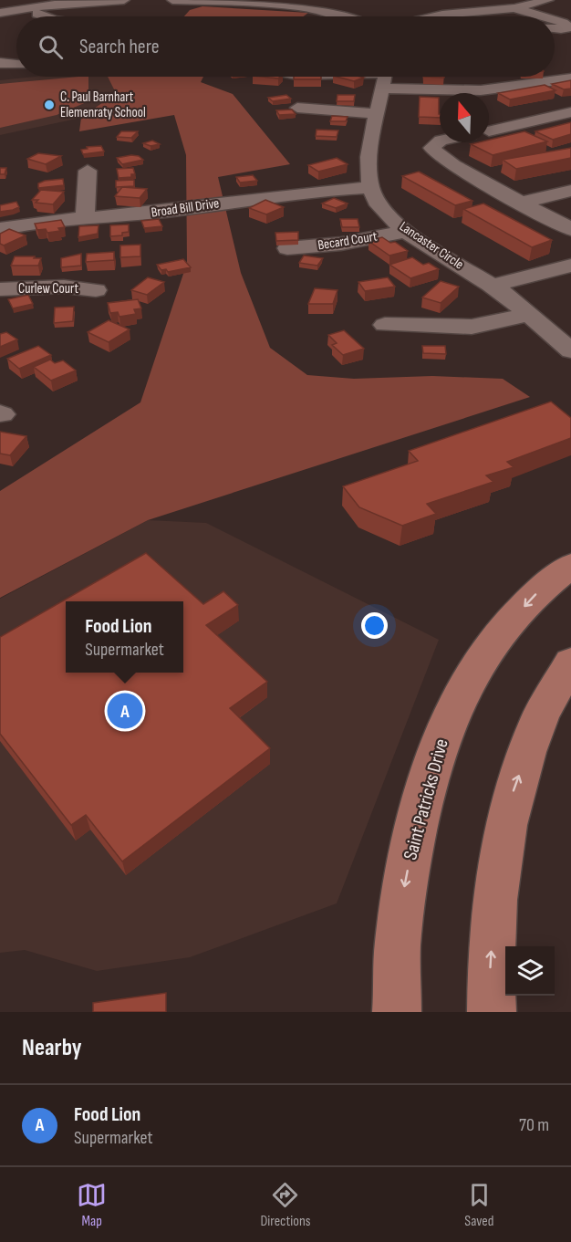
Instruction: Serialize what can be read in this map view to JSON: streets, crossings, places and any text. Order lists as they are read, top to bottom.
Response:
{
  "streets": {
    "main road": ["Saint Patricks Drive"],
    "street": [
      "Broad Bill Drive",
      "Becard Court",
      "Lancaster Circle",
      "Curlew Court"
    ]
  },
  "crossings": [
    ["Broad Bill Drive", "Lancaster Circle"],
    ["Becard Court", "Lancaster Circle"]
  ],
  "places": ["C. Paul Barnhart Elemenraty School"],
  "north": "top",
  "page": {
    "search": "Search here",
    "popup": ["Food Lion", "Supermarket"],
    "pins": "A",
    "heading": "Nearby",
    "list": [
      {
        "mark": "A",
        "name": "Food Lion",
        "note": "Supermarket",
        "value": "70 m"
      }
    ],
    "nav": ["Map", "Directions", "Saved"]
  }
}
